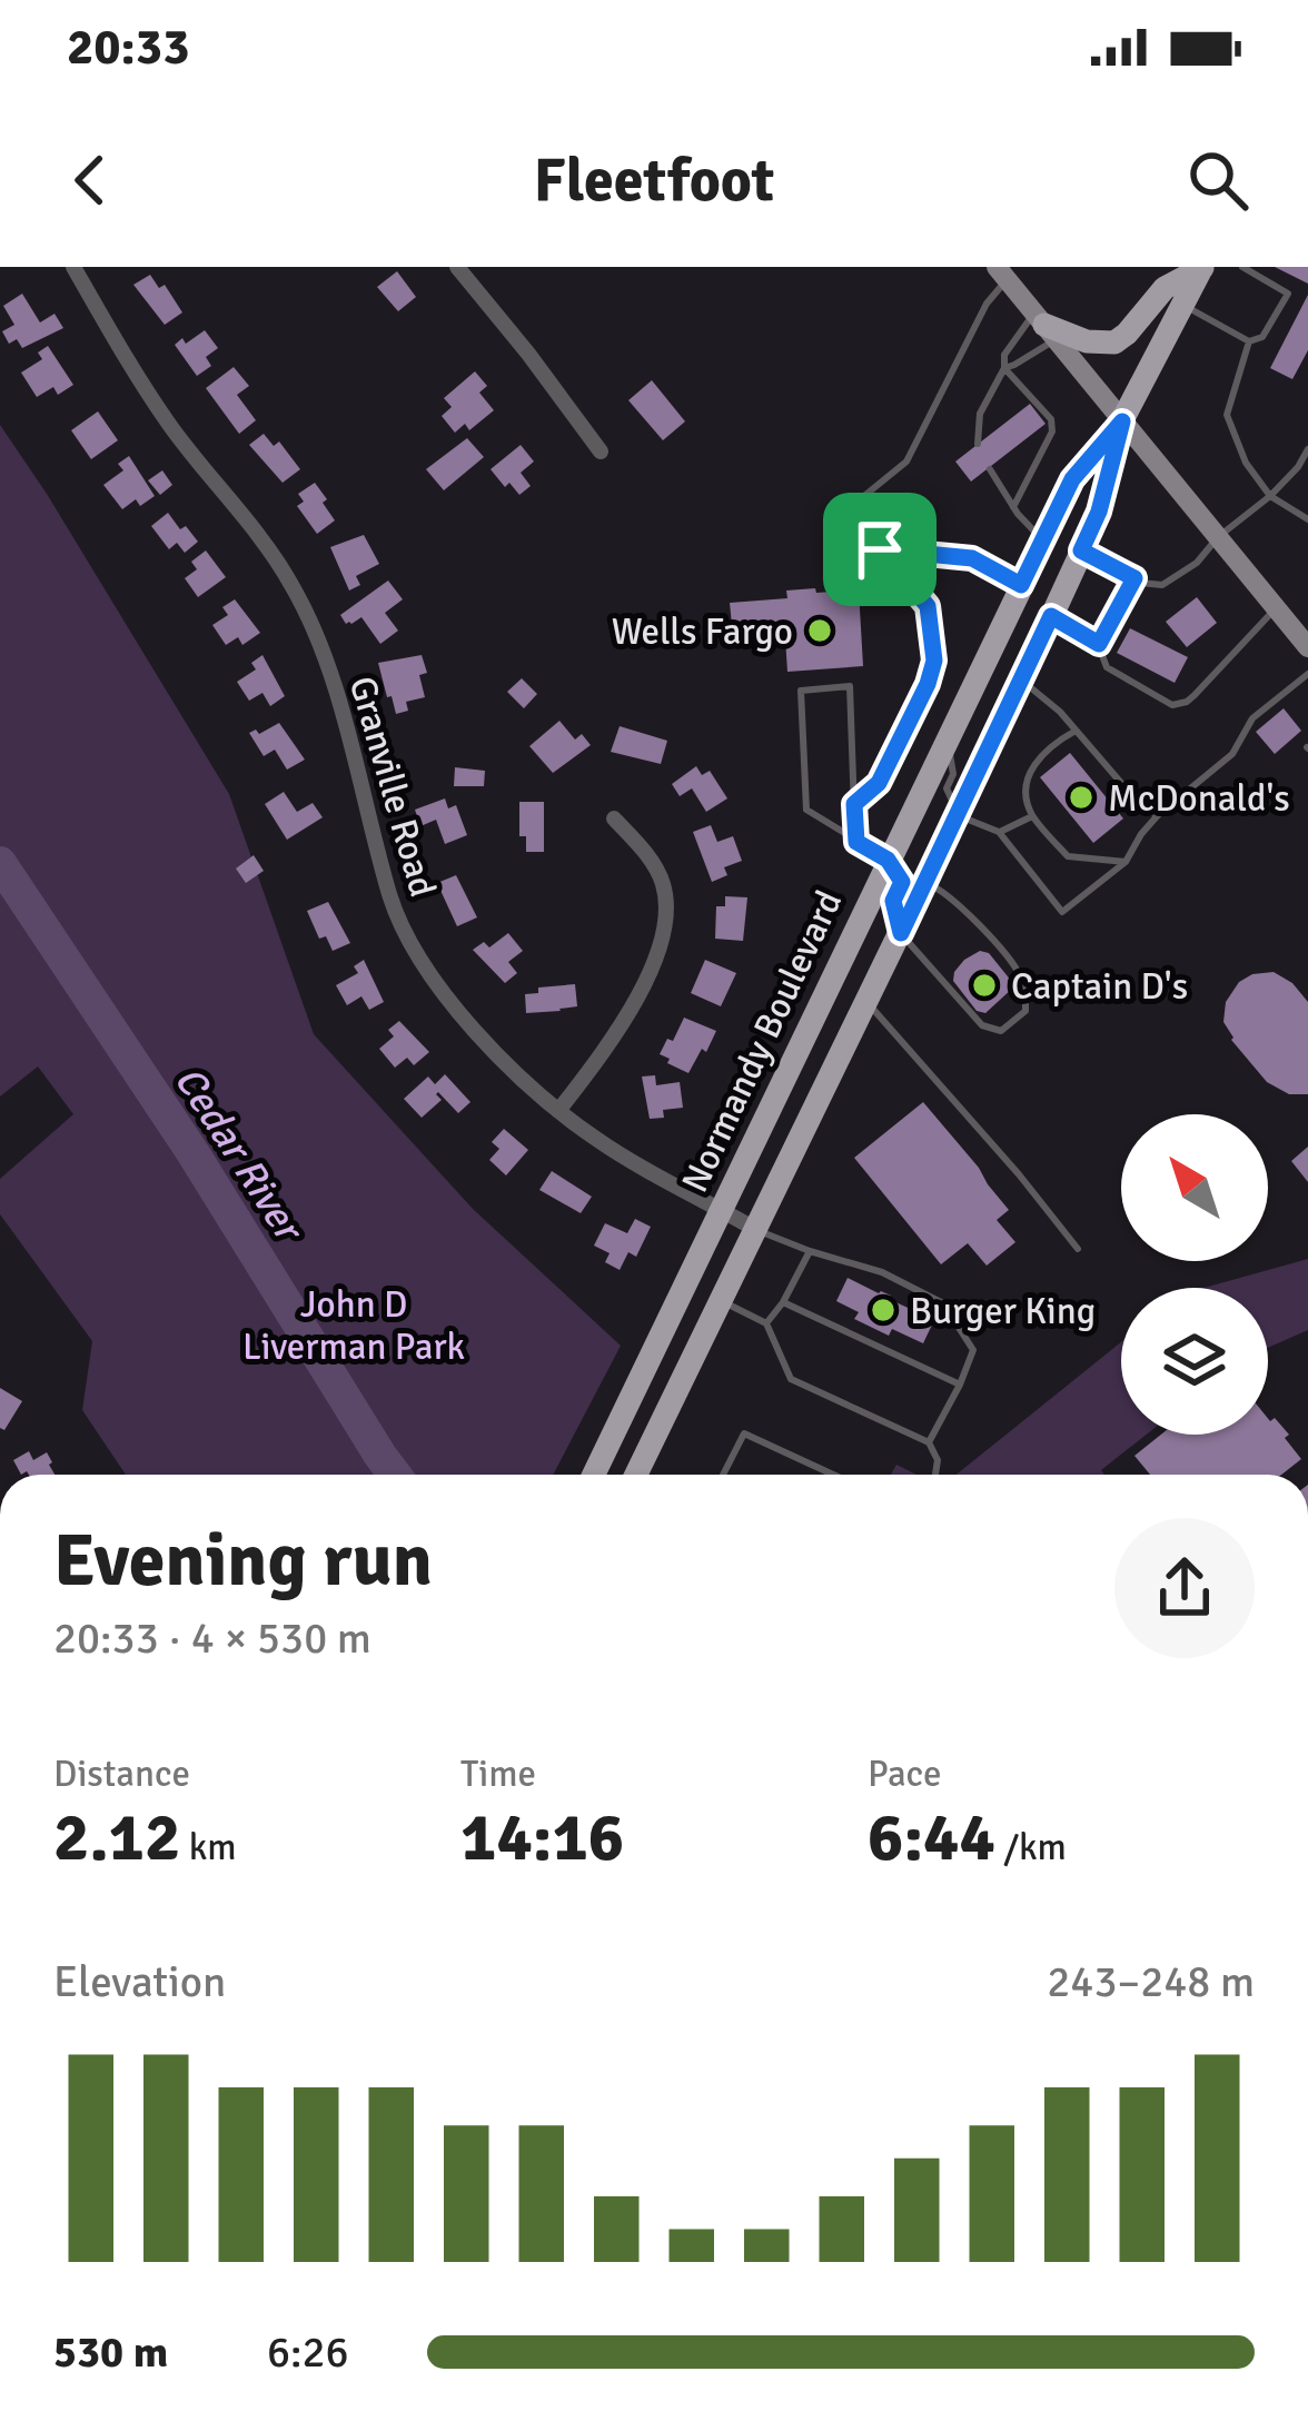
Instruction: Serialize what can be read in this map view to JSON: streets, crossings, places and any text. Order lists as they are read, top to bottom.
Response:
{
  "streets": {
    "main road": ["Normandy Boulevard"],
    "street": ["Granville Road"]
  },
  "crossings": [
    ["Granville Road", "Normandy Boulevard"]
  ],
  "water": ["Cedar River"],
  "parks": ["John D Liverman Park"],
  "places": [
    "Wells Fargo",
    "McDonald's",
    "Captain D's",
    "Burger King"
  ],
  "north": "top left",
  "page": {
    "status": "20:33",
    "header": "Fleetfoot",
    "heading": ["Evening run", "20:33 · 4 × 530 m"],
    "stats": [
      ["Distance", "2.12 km"],
      ["Time", "14:16"],
      ["Pace", "6:44 /km"]
    ],
    "chart": ["Elevation", "243–248 m"],
    "list": [
      {
        "name": "530 m",
        "note": "6:26"
      }
    ]
  }
}
